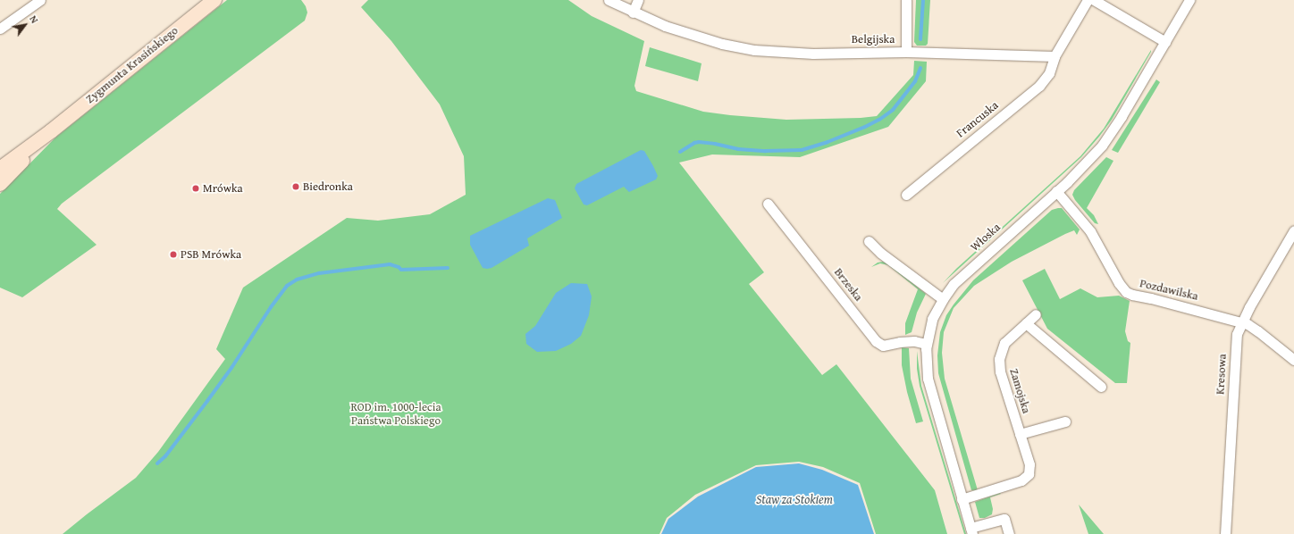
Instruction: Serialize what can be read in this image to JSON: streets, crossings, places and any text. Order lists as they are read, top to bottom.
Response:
{
  "streets": {
    "street": [
      "Belgijska",
      "Zygmunta Krasińskiego",
      "Francuska",
      "Włoska",
      "Brzeska",
      "Pozdawilska",
      "Kresowa",
      "Zamojska"
    ]
  },
  "crossings": [
    ["Belgijska", "Francuska"],
    ["Włoska", "Brzeska"],
    ["Włoska", "Pozdawilska"],
    ["Włoska", "Zamojska"],
    ["Pozdawilska", "Kresowa"]
  ],
  "water": ["Staw za Stokiem"],
  "parks": ["ROD im. 1000-lecia Państwa Polskiego"],
  "places": ["Biedronka", "Mrówka", "PSB Mrówka"],
  "north": "top right"
}
